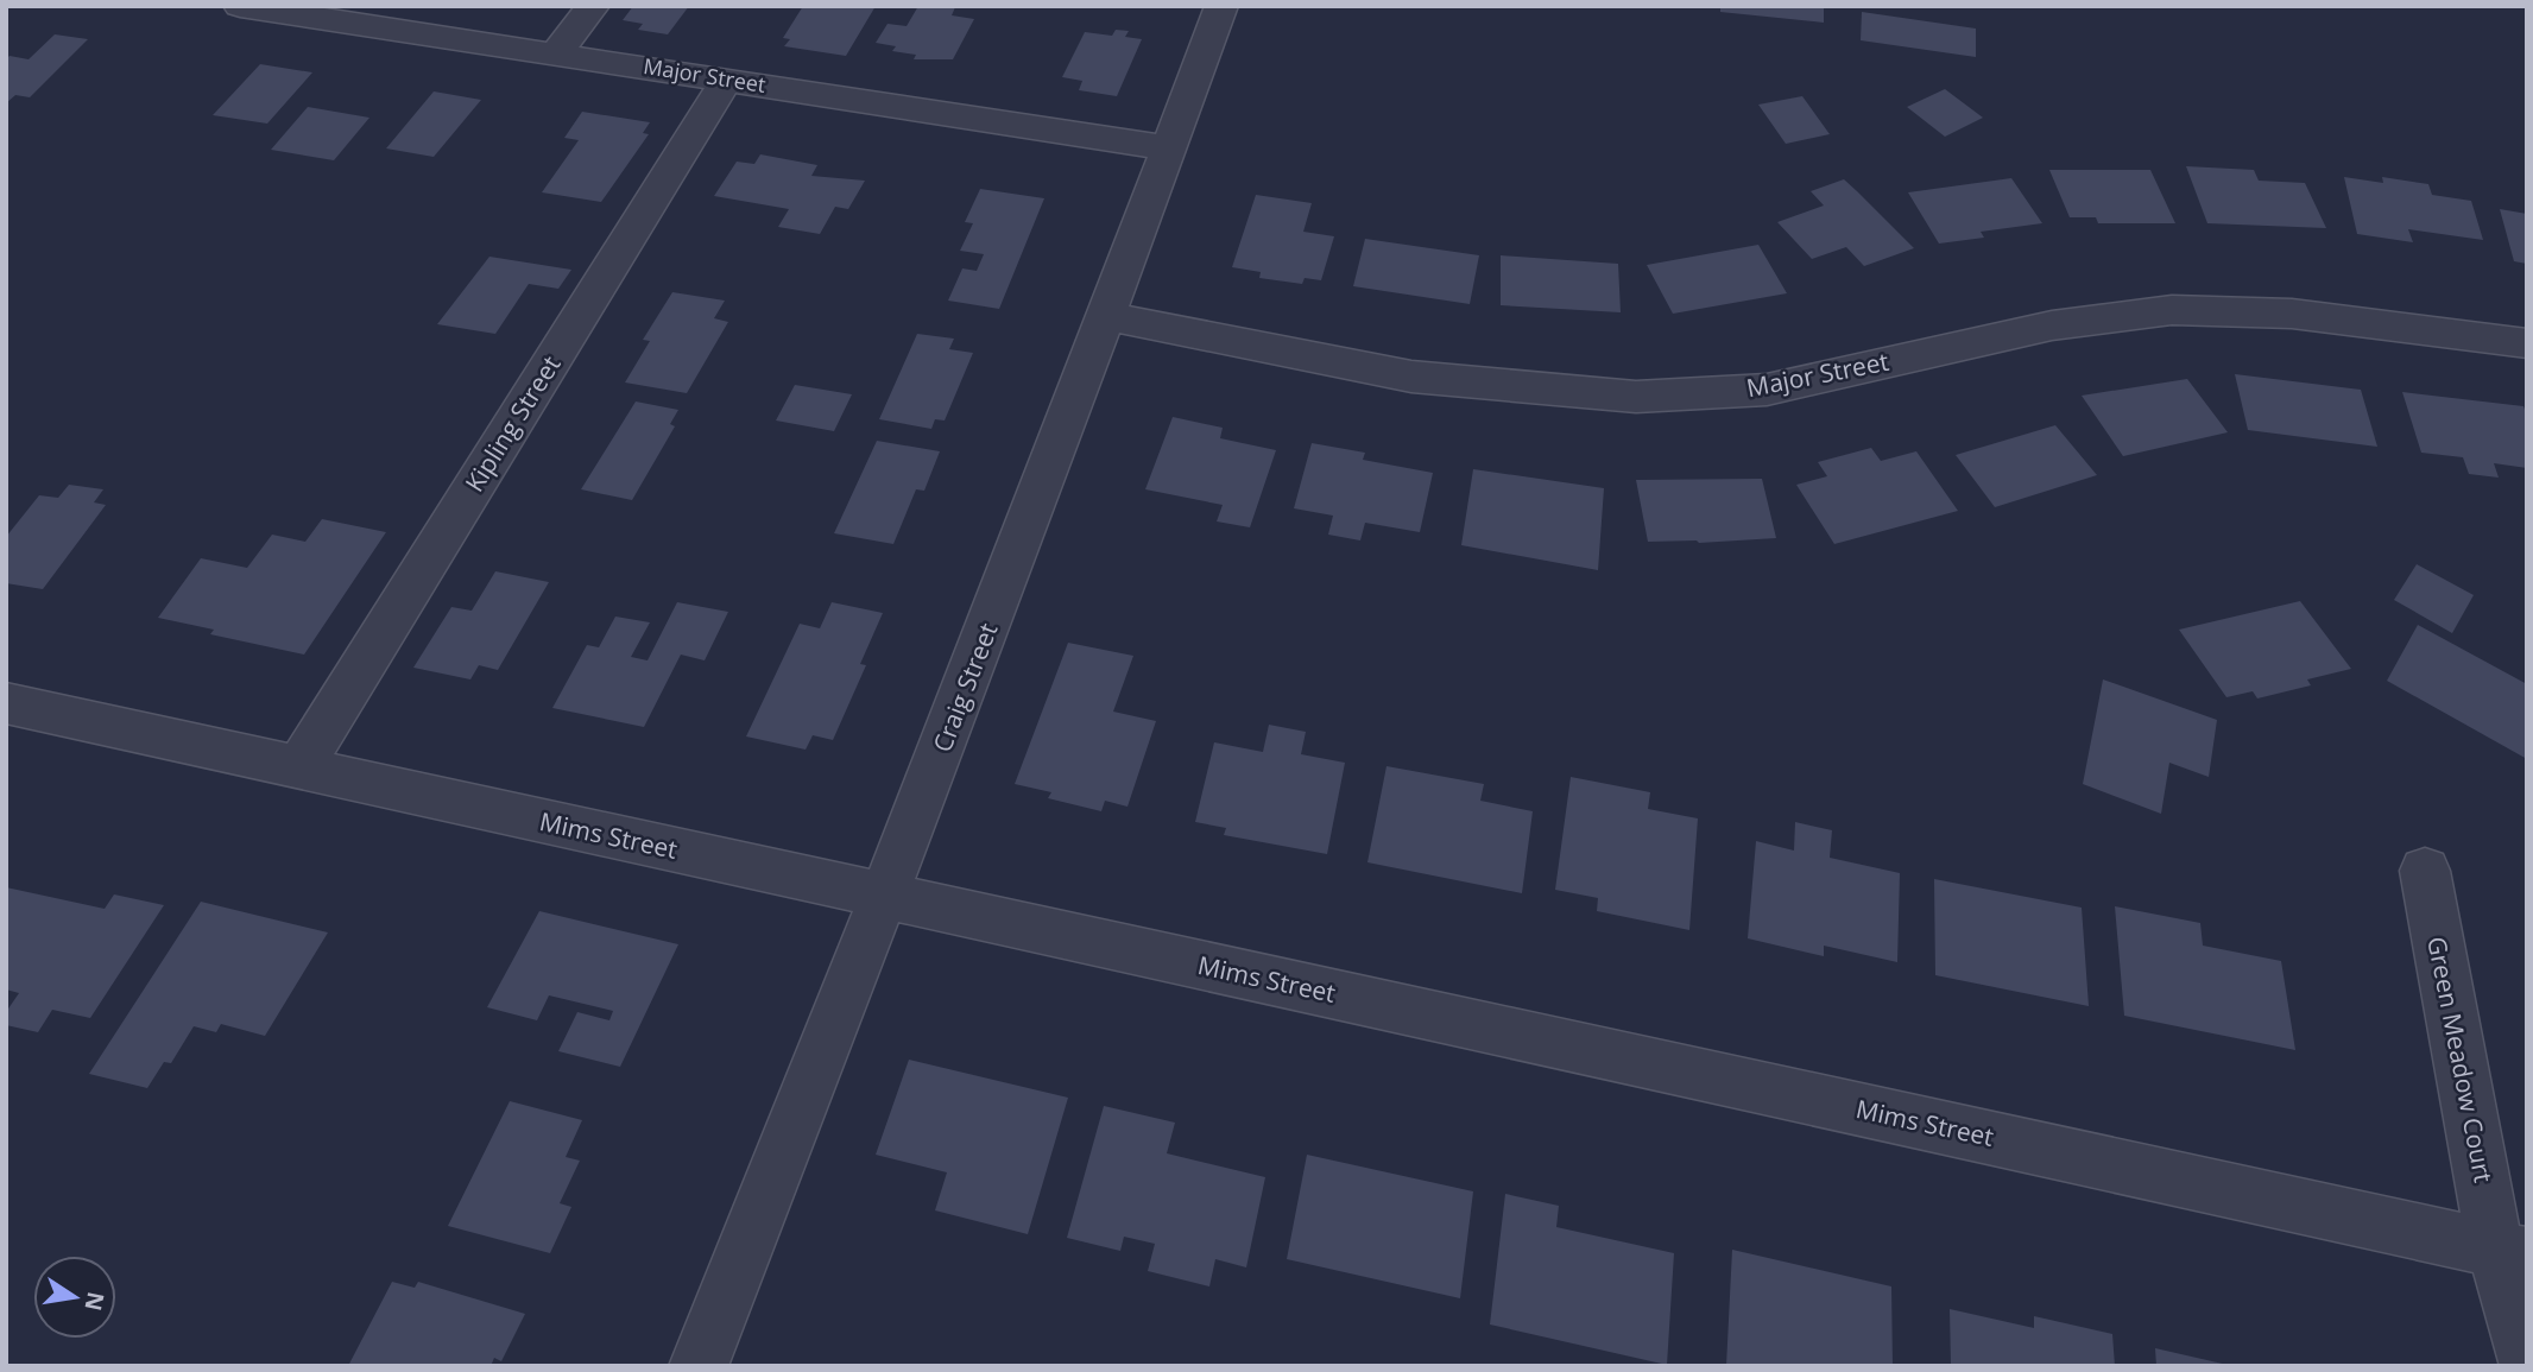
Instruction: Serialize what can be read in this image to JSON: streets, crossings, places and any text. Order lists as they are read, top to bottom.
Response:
{
  "streets": {
    "street": [
      "Major Street",
      "Kipling Street",
      "Craig Street",
      "Mims Street",
      "Green Meadow Court"
    ]
  },
  "crossings": [
    ["Major Street", "Kipling Street"],
    ["Major Street", "Craig Street"],
    ["Kipling Street", "Mims Street"],
    ["Craig Street", "Mims Street"],
    ["Mims Street", "Green Meadow Court"]
  ],
  "north": "right"
}
